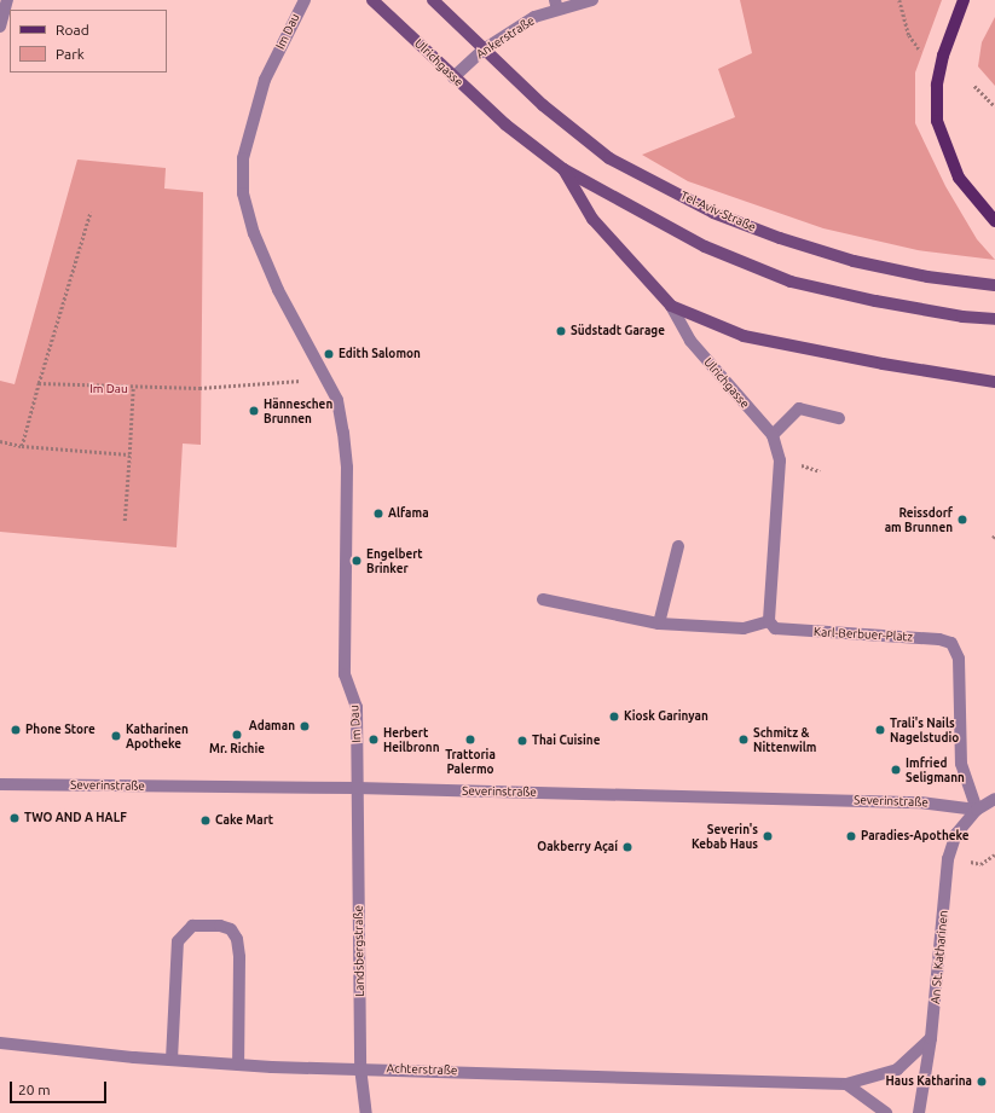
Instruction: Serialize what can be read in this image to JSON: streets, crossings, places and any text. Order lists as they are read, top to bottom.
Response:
{
  "streets": {
    "main road": ["Ulrichgasse", "Tel-Aviv-Straße"],
    "street": [
      "Im Dau",
      "Ankerstraße",
      "Karl-Berbuer-Platz",
      "Severinstraße",
      "Landsbergstraße",
      "An St. Katharinen",
      "Achterstraße"
    ]
  },
  "crossings": [
    ["Im Dau", "Severinstraße"],
    ["Im Dau", "Landsbergstraße"],
    ["Ankerstraße", "Ulrichgasse"],
    ["Ankerstraße", "Tel-Aviv-Straße"],
    ["Ulrichgasse", "Karl-Berbuer-Platz"],
    ["Karl-Berbuer-Platz", "Severinstraße"],
    ["Karl-Berbuer-Platz", "An St. Katharinen"],
    ["Severinstraße", "Landsbergstraße"],
    ["Severinstraße", "An St. Katharinen"],
    ["Landsbergstraße", "Achterstraße"],
    ["An St. Katharinen", "Achterstraße"]
  ],
  "parks": ["Im Dau"],
  "places": [
    "Südstadt Garage",
    "Edith Salomon",
    "Hänneschen Brunnen",
    "Alfama",
    "Reissdorf am Brunnen",
    "Engelbert Brinker",
    "Kiosk Garinyan",
    "Adaman",
    "Phone Store",
    "Trali's Nails Nagelstudio",
    "Mr. Richie",
    "Katharinen Apotheke",
    "Herbert Heilbronn",
    "Trattoria Palermo",
    "Schmitz & Nittenwilm",
    "Thai Cuisine",
    "Imfried Seligmann",
    "TWO AND A HALF",
    "Cake Mart",
    "Severin's Kebab Haus",
    "Paradies-Apotheke",
    "Oakberry Açaí",
    "Haus Katharina"
  ],
  "legend": ["Road", "Park"],
  "scale_bar": "20 m"
}
